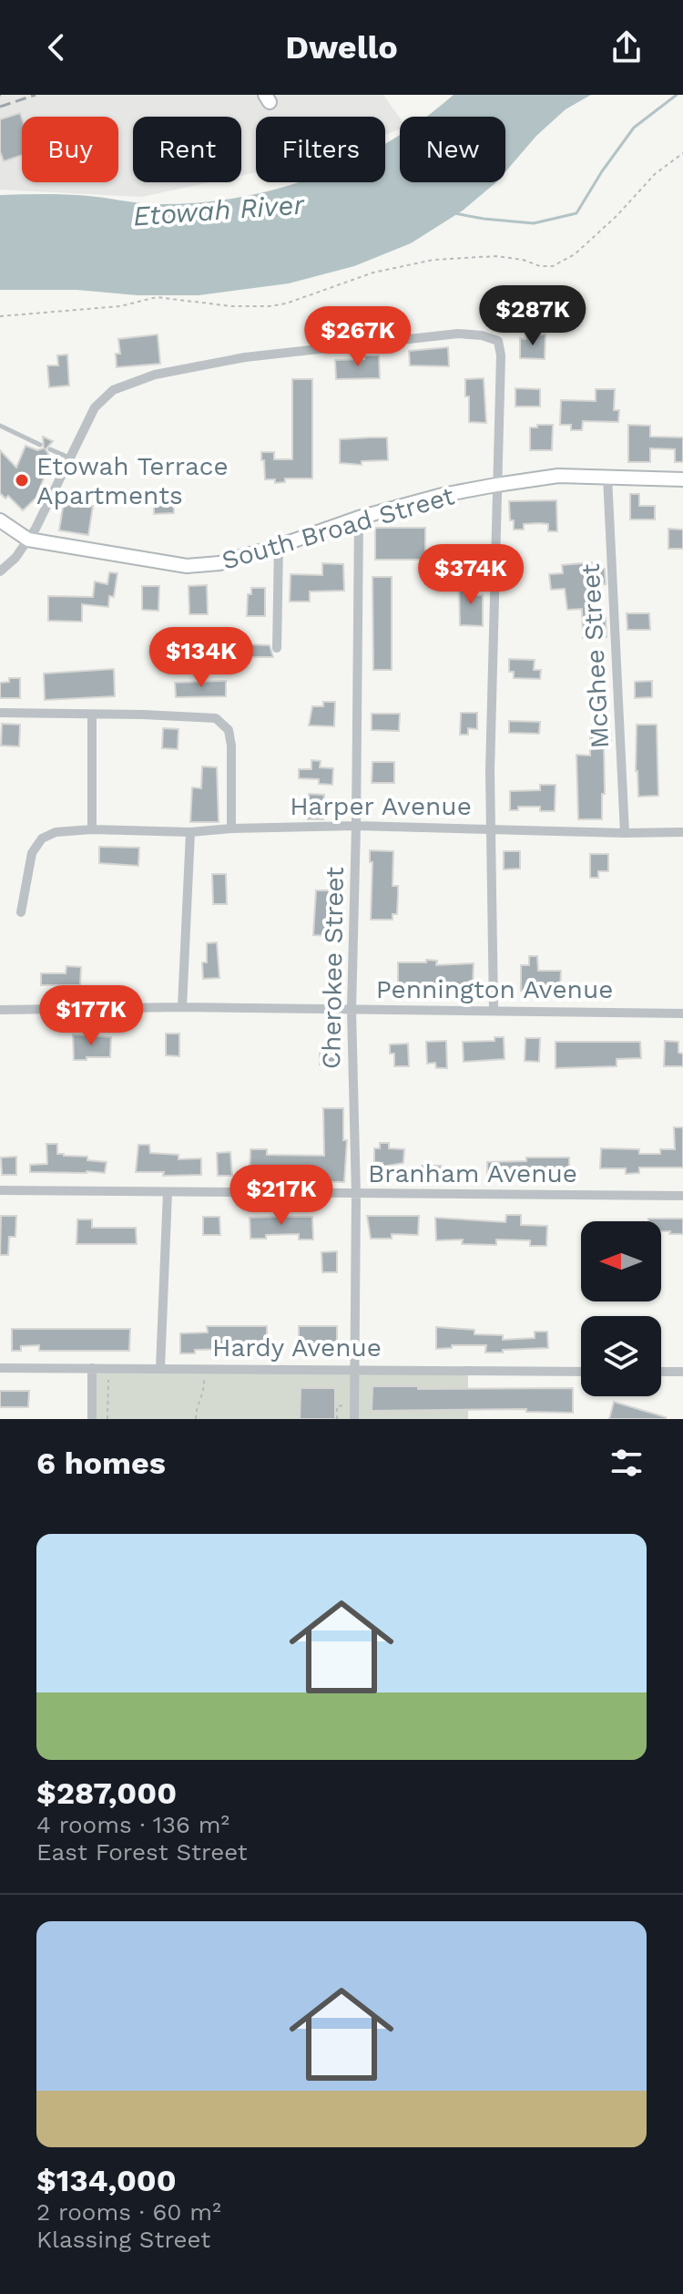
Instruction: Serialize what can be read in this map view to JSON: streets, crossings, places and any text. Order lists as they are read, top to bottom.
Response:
{
  "streets": {
    "main road": ["South Broad Street"],
    "street": [
      "McGhee Street",
      "Harper Avenue",
      "Cherokee Street",
      "Pennington Avenue",
      "Branham Avenue",
      "Hardy Avenue"
    ]
  },
  "crossings": [
    ["South Broad Street", "McGhee Street"],
    ["South Broad Street", "Cherokee Street"],
    ["McGhee Street", "Harper Avenue"],
    ["Harper Avenue", "Cherokee Street"],
    ["Cherokee Street", "Pennington Avenue"],
    ["Cherokee Street", "Branham Avenue"],
    ["Cherokee Street", "Hardy Avenue"]
  ],
  "water": ["Etowah River"],
  "places": ["Etowah Terrace Apartments"],
  "north": "left",
  "page": {
    "header": "Dwello",
    "chip": [
      "Buy",
      "Rent",
      "Filters",
      "New"
    ],
    "price": [
      "$287K",
      "$267K",
      "$374K",
      "$134K",
      "$177K",
      "$217K"
    ],
    "heading": "6 homes",
    "list": [
      {
        "name": "$287,000",
        "note": "4 rooms · 136 m² · East Forest Street"
      },
      {
        "name": "$134,000",
        "note": "2 rooms · 60 m² · Klassing Street"
      }
    ]
  }
}
